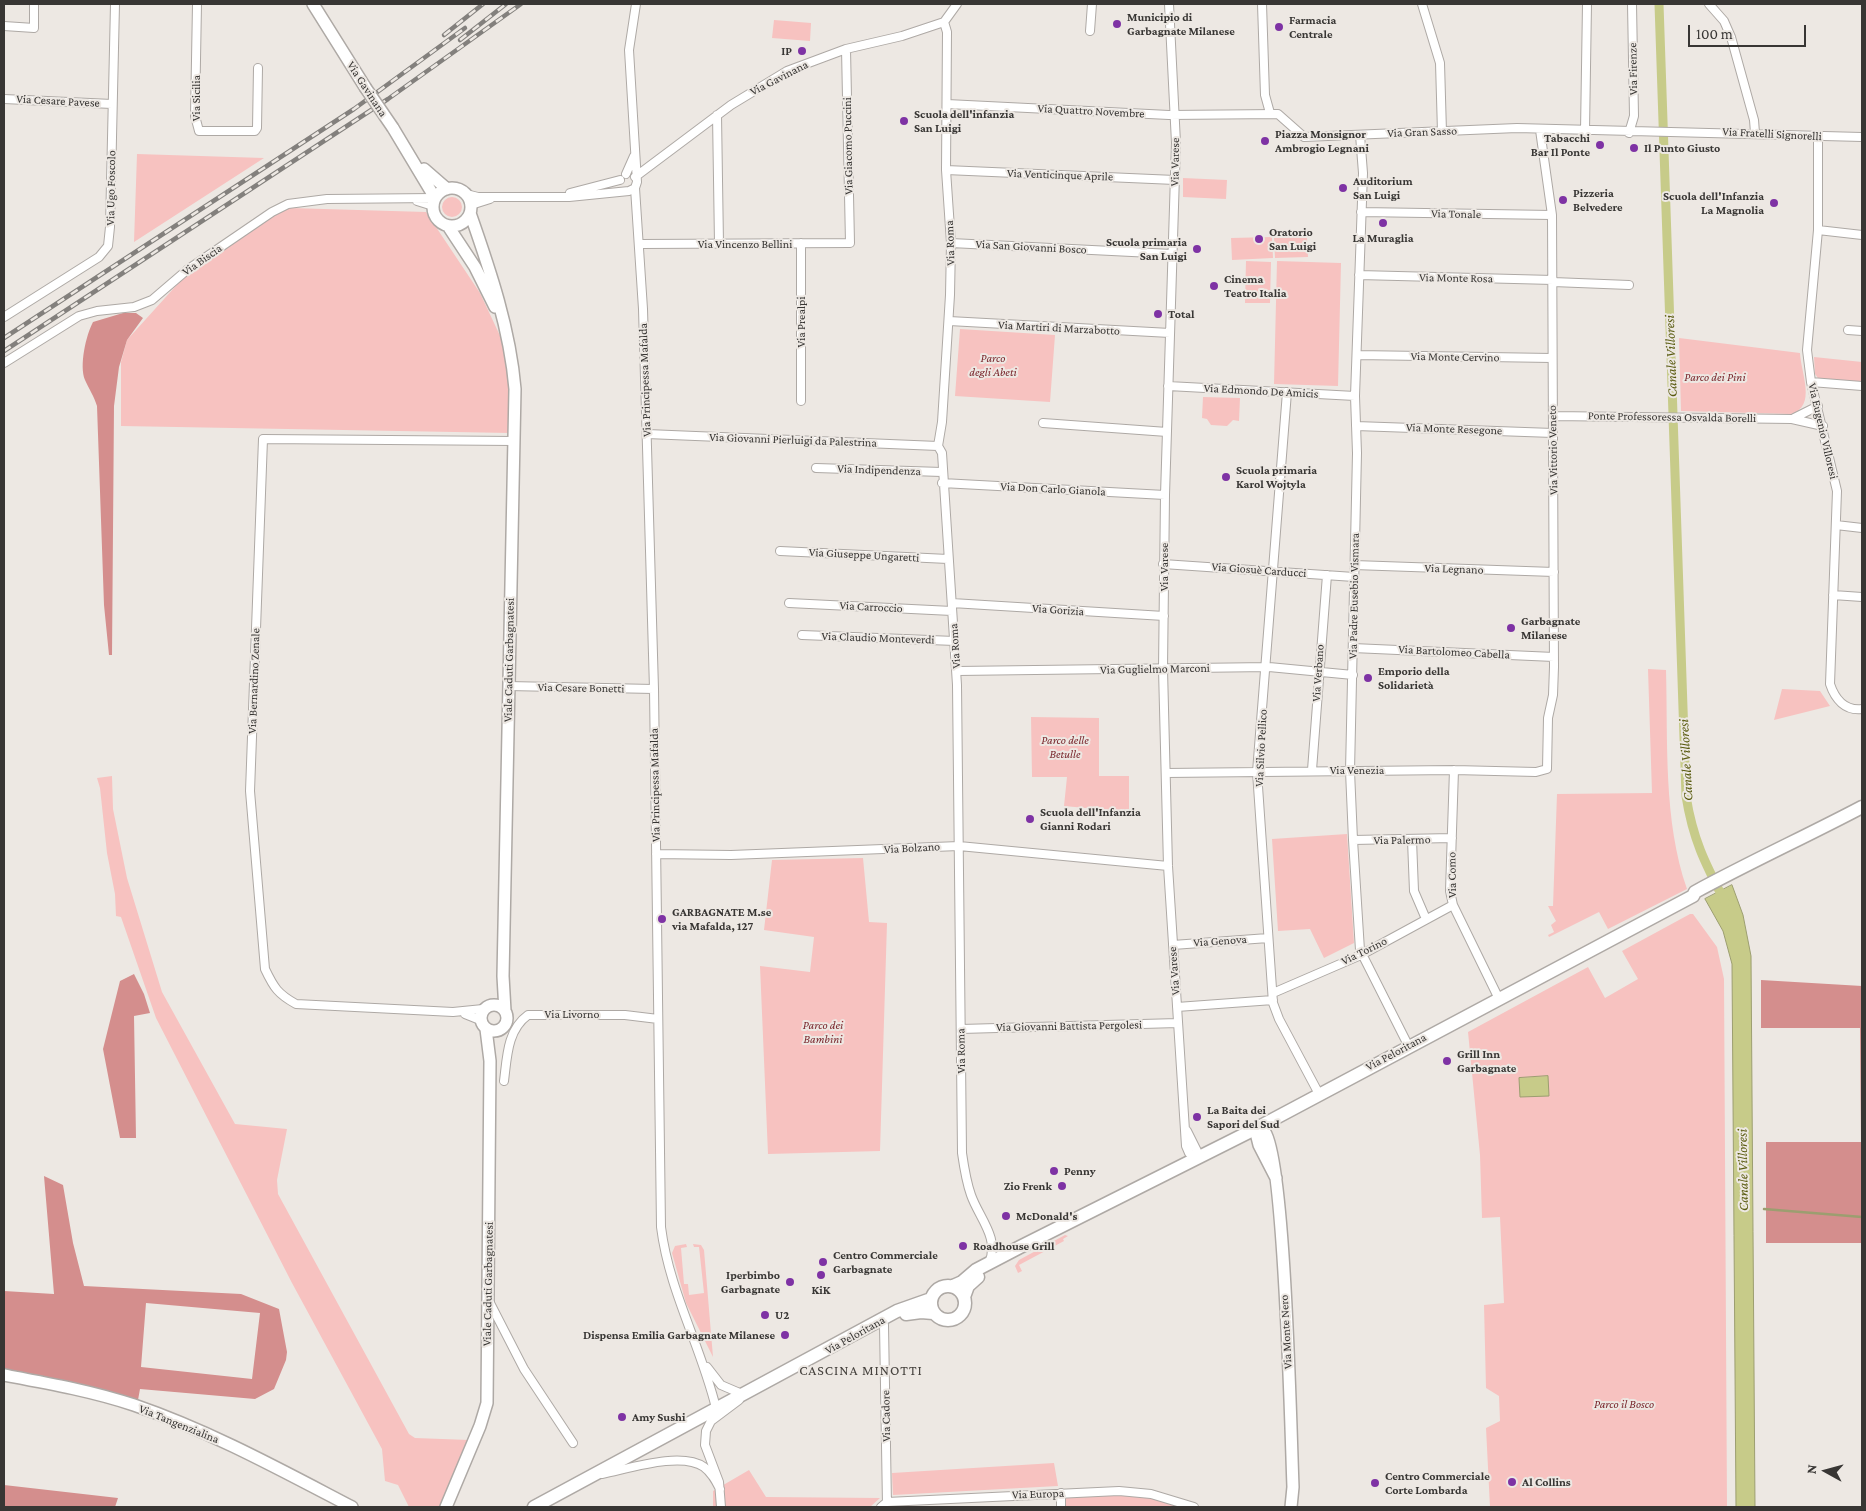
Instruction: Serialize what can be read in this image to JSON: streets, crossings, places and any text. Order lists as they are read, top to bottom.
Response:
{
  "streets": {
    "main road": ["Via Peloritana"],
    "street": [
      "Via Firenze",
      "Via Gavinana",
      "Via Sicilia",
      "Via Cesare Pavese",
      "Via Quattro Novembre",
      "Via Gran Sasso",
      "Via Fratelli Signorelli",
      "Via Giacomo Puccini",
      "Via Varese",
      "Via Venticinque Aprile",
      "Via Ugo Foscolo",
      "Via Tonale",
      "Via Roma",
      "Via Vincenzo Bellini",
      "Via San Giovanni Bosco",
      "Via Biscia",
      "Via Monte Rosa",
      "Via Prealpi",
      "Via Martiri di Marzabotto",
      "Via Monte Cervino",
      "Via Principessa Mafalda",
      "Via Edmondo De Amicis",
      "Ponte Professoressa Osvalda Borelli",
      "Via Monte Resegone",
      "Via Eugenio Villoresi",
      "Via Giovanni Pierluigi da Palestrina",
      "Via Vittorio Veneto",
      "Via Indipendenza",
      "Via Don Carlo Gianola",
      "Via Giuseppe Ungaretti",
      "Via Legnano",
      "Via Giosuè Carducci",
      "Via Padre Eusebio Vismara",
      "Via Carroccio",
      "Via Gorizia",
      "Via Claudio Monteverdi",
      "Via Bartolomeo Cabella",
      "Viale Caduti Garbagnatesi",
      "Via Guglielmo Marconi",
      "Via Verbano",
      "Via Bernardino Zenale",
      "Via Cesare Bonetti",
      "Via Silvio Pellico",
      "Via Venezia",
      "Via Palermo",
      "Via Bolzano",
      "Via Como",
      "Via Genova",
      "Via Torino",
      "Via Livorno",
      "Via Giovanni Battista Pergolesi",
      "Via Monte Nero",
      "Via Cadore",
      "Via Tangenzialina",
      "Via Europa"
    ]
  },
  "crossings": [
    ["Via Firenze", "Via Gran Sasso"],
    ["Via Gavinana", "Via Giacomo Puccini"],
    ["Via Gavinana", "Via Roma"],
    ["Via Gavinana", "Via Biscia"],
    ["Via Gavinana", "Viale Caduti Garbagnatesi"],
    ["Via Cesare Pavese", "Via Ugo Foscolo"],
    ["Via Quattro Novembre", "Via Gran Sasso"],
    ["Via Quattro Novembre", "Via Varese"],
    ["Via Quattro Novembre", "Via Roma"],
    ["Via Gran Sasso", "Via Fratelli Signorelli"],
    ["Via Gran Sasso", "Via Varese"],
    ["Via Gran Sasso", "Via Vittorio Veneto"],
    ["Via Gran Sasso", "Via Padre Eusebio Vismara"],
    ["Via Fratelli Signorelli", "Via Eugenio Villoresi"],
    ["Via Giacomo Puccini", "Via Vincenzo Bellini"],
    ["Via Varese", "Via Venticinque Aprile"],
    ["Via Varese", "Via San Giovanni Bosco"],
    ["Via Varese", "Via Martiri di Marzabotto"],
    ["Via Varese", "Via Edmondo De Amicis"],
    ["Via Varese", "Via Don Carlo Gianola"],
    ["Via Varese", "Via Giosuè Carducci"],
    ["Via Varese", "Via Gorizia"],
    ["Via Varese", "Via Guglielmo Marconi"],
    ["Via Varese", "Via Venezia"],
    ["Via Varese", "Via Bolzano"],
    ["Via Varese", "Via Genova"],
    ["Via Varese", "Via Torino"],
    ["Via Varese", "Via Giovanni Battista Pergolesi"],
    ["Via Varese", "Via Peloritana"],
    ["Via Venticinque Aprile", "Via Roma"],
    ["Via Tonale", "Via Vittorio Veneto"],
    ["Via Tonale", "Via Padre Eusebio Vismara"],
    ["Via Roma", "Via San Giovanni Bosco"],
    ["Via Roma", "Via Martiri di Marzabotto"],
    ["Via Roma", "Via Giovanni Pierluigi da Palestrina"],
    ["Via Roma", "Via Indipendenza"],
    ["Via Roma", "Via Don Carlo Gianola"],
    ["Via Roma", "Via Giuseppe Ungaretti"],
    ["Via Roma", "Via Carroccio"],
    ["Via Roma", "Via Gorizia"],
    ["Via Roma", "Via Claudio Monteverdi"],
    ["Via Roma", "Via Guglielmo Marconi"],
    ["Via Roma", "Via Bolzano"],
    ["Via Roma", "Via Giovanni Battista Pergolesi"],
    ["Via Roma", "Via Peloritana"],
    ["Via Vincenzo Bellini", "Via Prealpi"],
    ["Via Vincenzo Bellini", "Via Principessa Mafalda"],
    ["Via Biscia", "Viale Caduti Garbagnatesi"],
    ["Via Monte Rosa", "Via Vittorio Veneto"],
    ["Via Monte Rosa", "Via Padre Eusebio Vismara"],
    ["Via Monte Cervino", "Via Vittorio Veneto"],
    ["Via Monte Cervino", "Via Padre Eusebio Vismara"],
    ["Via Principessa Mafalda", "Via Giovanni Pierluigi da Palestrina"],
    ["Via Principessa Mafalda", "Via Cesare Bonetti"],
    ["Via Principessa Mafalda", "Via Bolzano"],
    ["Via Principessa Mafalda", "Via Livorno"],
    ["Via Principessa Mafalda", "Via Peloritana"],
    ["Via Edmondo De Amicis", "Via Padre Eusebio Vismara"],
    ["Via Edmondo De Amicis", "Via Silvio Pellico"],
    ["Ponte Professoressa Osvalda Borelli", "Via Eugenio Villoresi"],
    ["Ponte Professoressa Osvalda Borelli", "Via Vittorio Veneto"],
    ["Via Monte Resegone", "Via Vittorio Veneto"],
    ["Via Monte Resegone", "Via Padre Eusebio Vismara"],
    ["Via Vittorio Veneto", "Via Legnano"],
    ["Via Vittorio Veneto", "Via Bartolomeo Cabella"],
    ["Via Vittorio Veneto", "Via Venezia"],
    ["Via Legnano", "Via Padre Eusebio Vismara"],
    ["Via Giosuè Carducci", "Via Padre Eusebio Vismara"],
    ["Via Giosuè Carducci", "Via Verbano"],
    ["Via Giosuè Carducci", "Via Silvio Pellico"],
    ["Via Padre Eusebio Vismara", "Via Bartolomeo Cabella"],
    ["Via Padre Eusebio Vismara", "Via Guglielmo Marconi"],
    ["Via Padre Eusebio Vismara", "Via Venezia"],
    ["Via Padre Eusebio Vismara", "Via Palermo"],
    ["Via Padre Eusebio Vismara", "Via Torino"],
    ["Via Padre Eusebio Vismara", "Via Peloritana"],
    ["Via Carroccio", "Via Gorizia"],
    ["Viale Caduti Garbagnatesi", "Via Bernardino Zenale"],
    ["Viale Caduti Garbagnatesi", "Via Cesare Bonetti"],
    ["Via Guglielmo Marconi", "Via Verbano"],
    ["Via Guglielmo Marconi", "Via Silvio Pellico"],
    ["Via Verbano", "Via Venezia"],
    ["Via Silvio Pellico", "Via Venezia"],
    ["Via Silvio Pellico", "Via Genova"],
    ["Via Silvio Pellico", "Via Torino"],
    ["Via Silvio Pellico", "Via Peloritana"],
    ["Via Venezia", "Via Como"],
    ["Via Palermo", "Via Como"],
    ["Via Como", "Via Torino"],
    ["Via Como", "Via Peloritana"],
    ["Via Peloritana", "Via Monte Nero"],
    ["Via Peloritana", "Via Cadore"],
    ["Via Cadore", "Via Europa"]
  ],
  "districts": ["CASCINA MINOTTI"],
  "water": ["Canale Villoresi"],
  "parks": [
    "Parco degli Abeti",
    "Parco dei Pini",
    "Parco delle Betulle",
    "Parco dei Bambini",
    "Parco il Bosco"
  ],
  "places": [
    "Municipio di Garbagnate Milanese",
    "Farmacia Centrale",
    "IP",
    "Scuola dell'infanzia San Luigi",
    "Piazza Monsignor Ambrogio Legnani",
    "Tabacchi Bar Il Ponte",
    "Il Punto Giusto",
    "Auditorium San Luigi",
    "Pizzeria Belvedere",
    "Scuola dell'Infanzia La Magnolia",
    "La Muraglia",
    "Oratorio San Luigi",
    "Scuola primaria San Luigi",
    "Cinema Teatro Italia",
    "Total",
    "Scuola primaria Karol Wojtyla",
    "Garbagnate Milanese",
    "Emporio della Solidarietà",
    "Scuola dell'Infanzia Gianni Rodari",
    "GARBAGNATE M.se via Mafalda, 127",
    "Grill Inn Garbagnate",
    "La Baita dei Sapori del Sud",
    "Penny",
    "Zio Frenk",
    "McDonald's",
    "Roadhouse Grill",
    "Centro Commerciale Garbagnate",
    "KiK",
    "Iperbimbo Garbagnate",
    "U2",
    "Dispensa Emilia Garbagnate Milanese",
    "Amy Sushi",
    "Al Collins",
    "Centro Commerciale Corte Lombarda"
  ],
  "scale_bar": "100 m",
  "north": "left"
}
